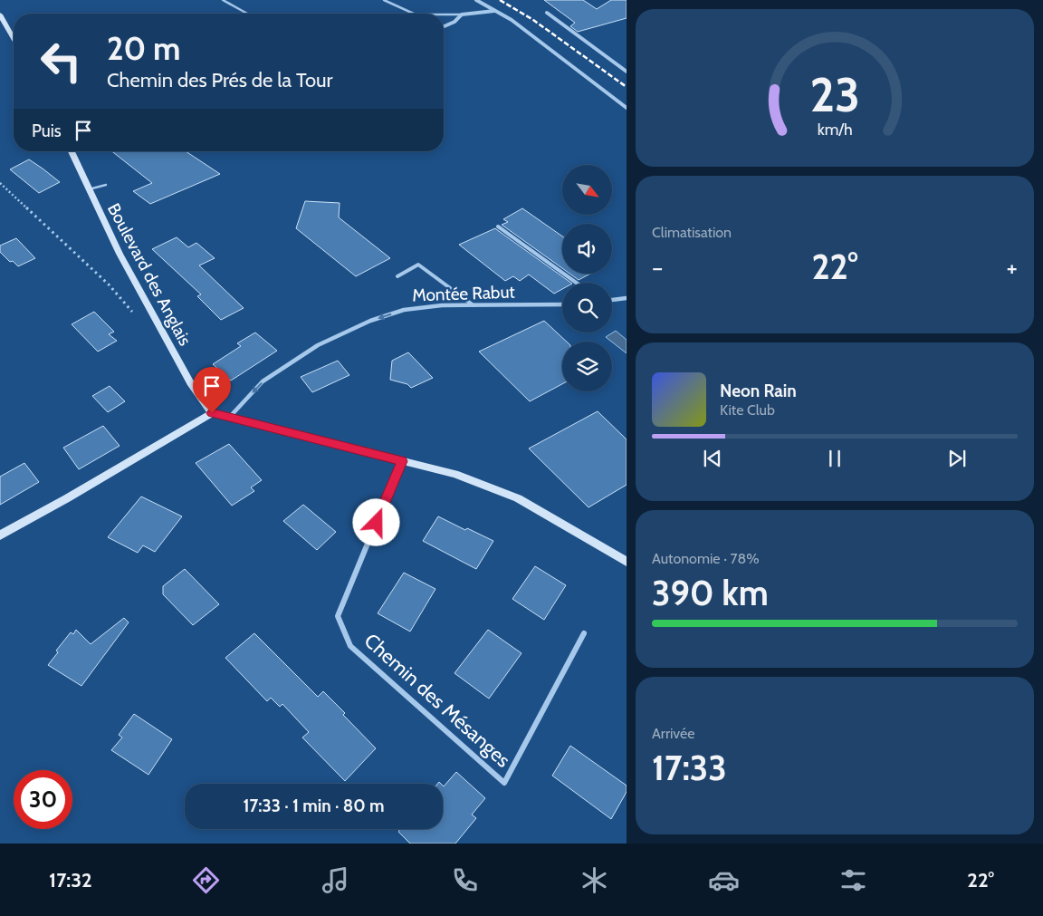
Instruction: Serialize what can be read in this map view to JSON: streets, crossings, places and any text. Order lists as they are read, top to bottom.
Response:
{
  "streets": {
    "street": ["Boulevard des Anglais", "Montée Rabut", "Chemin des Mésanges"]
  },
  "one_way": ["Montée Rabut"],
  "north": "bottom right",
  "page": {
    "turn": ["20 m", "Chemin des Prés de la Tour"],
    "then": "Puis",
    "tile": [
      "Climatisation",
      ["Autonomie · 78%", "390 km"],
      ["Arrivée", "17:33"]
    ],
    "heat": ["−", "22°", "+"],
    "song": ["Neon Rain", "Kite Club"],
    "limit": "30",
    "trip": "17:33 · 1 min · 80 m",
    "tabs": ["17:32", "22°"],
    "gauge": ["23", "km/h"]
  }
}
